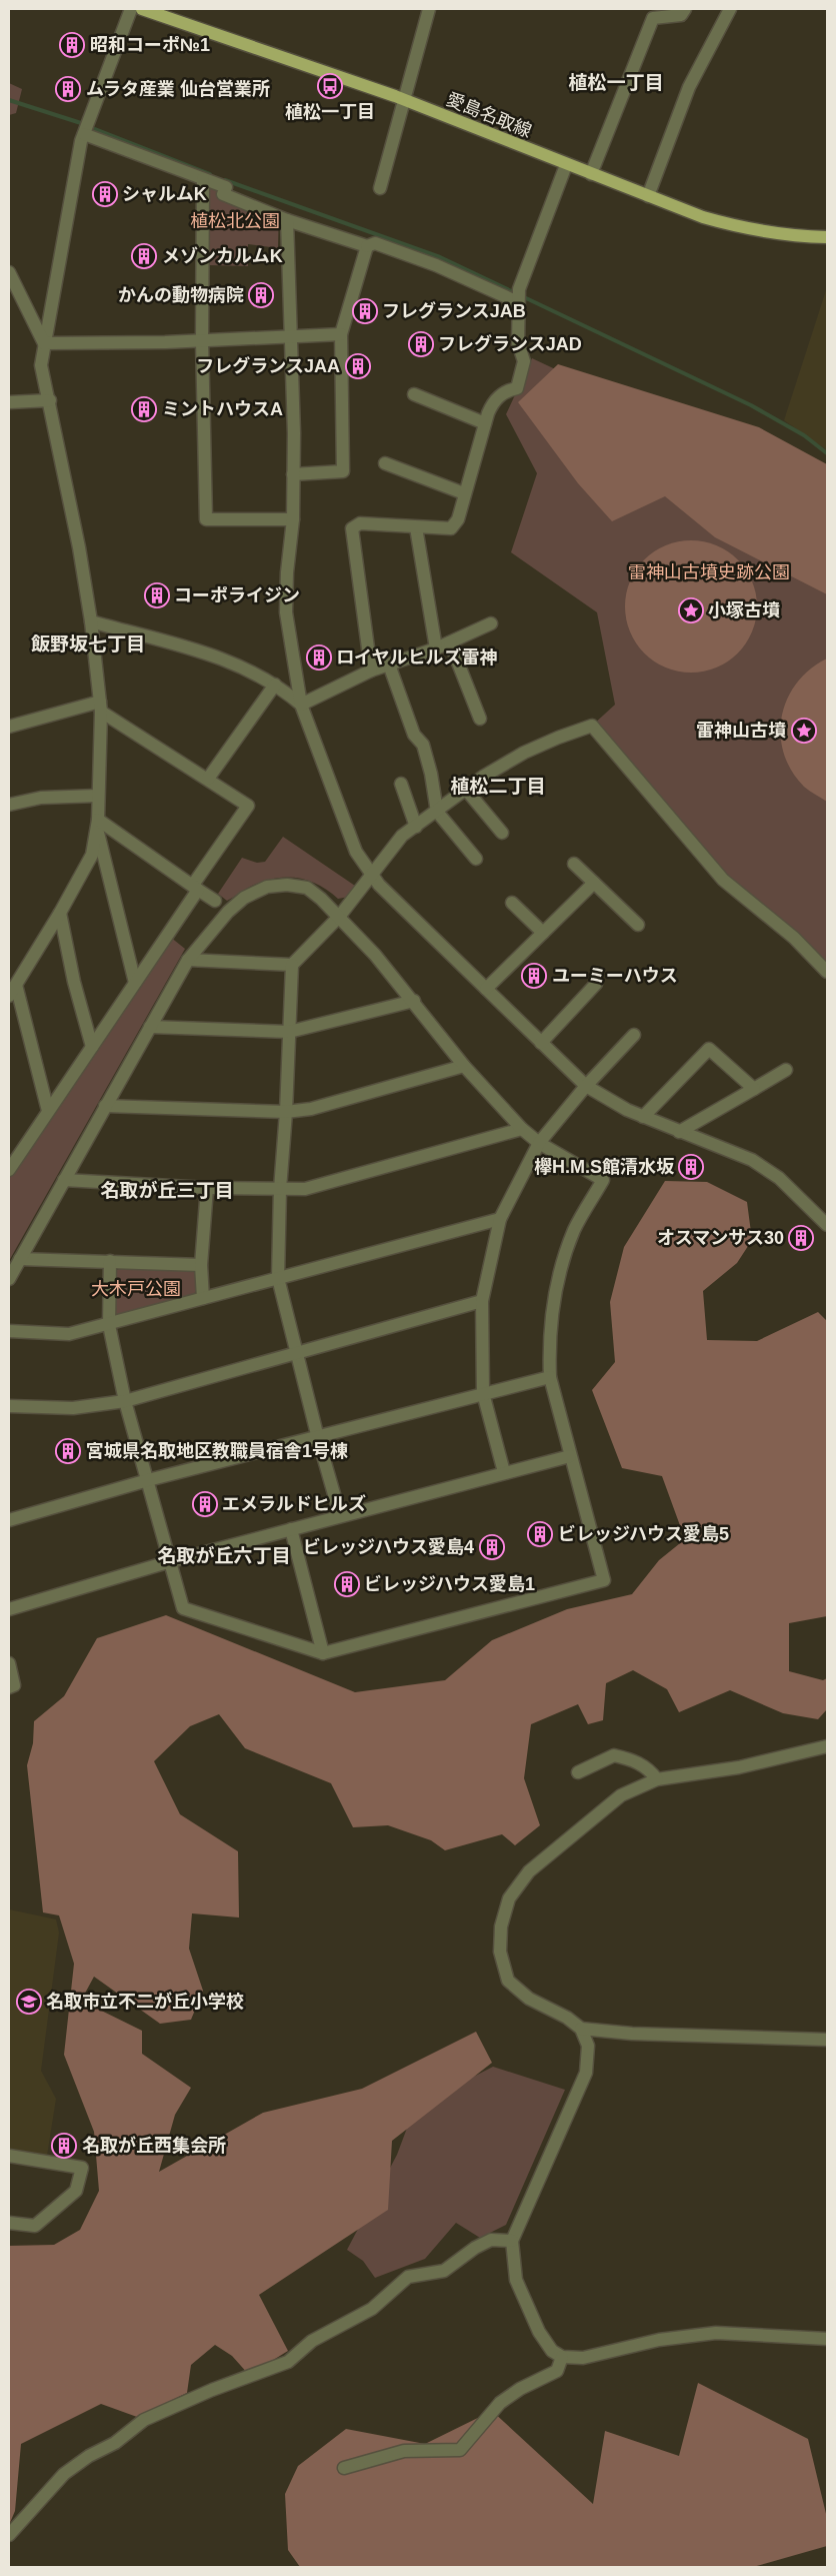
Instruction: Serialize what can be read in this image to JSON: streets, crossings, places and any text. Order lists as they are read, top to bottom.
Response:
{
  "streets": {
    "main road": ["愛島名取線"]
  },
  "districts": [
    "植松一丁目",
    "飯野坂七丁目",
    "植松二丁目",
    "名取が丘三丁目",
    "名取が丘六丁目"
  ],
  "parks": ["植松北公園", "雷神山古墳史跡公園", "大木戸公園"],
  "places": {
    "building": [
      "昭和コーポ№1",
      "ムラタ産業 仙台営業所",
      "シャルムK",
      "メゾンカルムK",
      "かんの動物病院",
      "フレグランスJAB",
      "フレグランスJAD",
      "フレグランスJAA",
      "ミントハウスA",
      "コーポライジン",
      "ロイヤルヒルズ雷神",
      "ユーミーハウス",
      "欅H.M.S館清水坂",
      "オスマンサス30",
      "宮城県名取地区教職員宿舎1号棟",
      "エメラルドヒルズ",
      "ビレッジハウス愛島5",
      "ビレッジハウス愛島4",
      "ビレッジハウス愛島1",
      "名取が丘西集会所"
    ],
    "bus stop": ["植松一丁目"],
    "place": ["小塚古墳", "雷神山古墳"],
    "school or university": ["名取市立不二が丘小学校"]
  }
}
